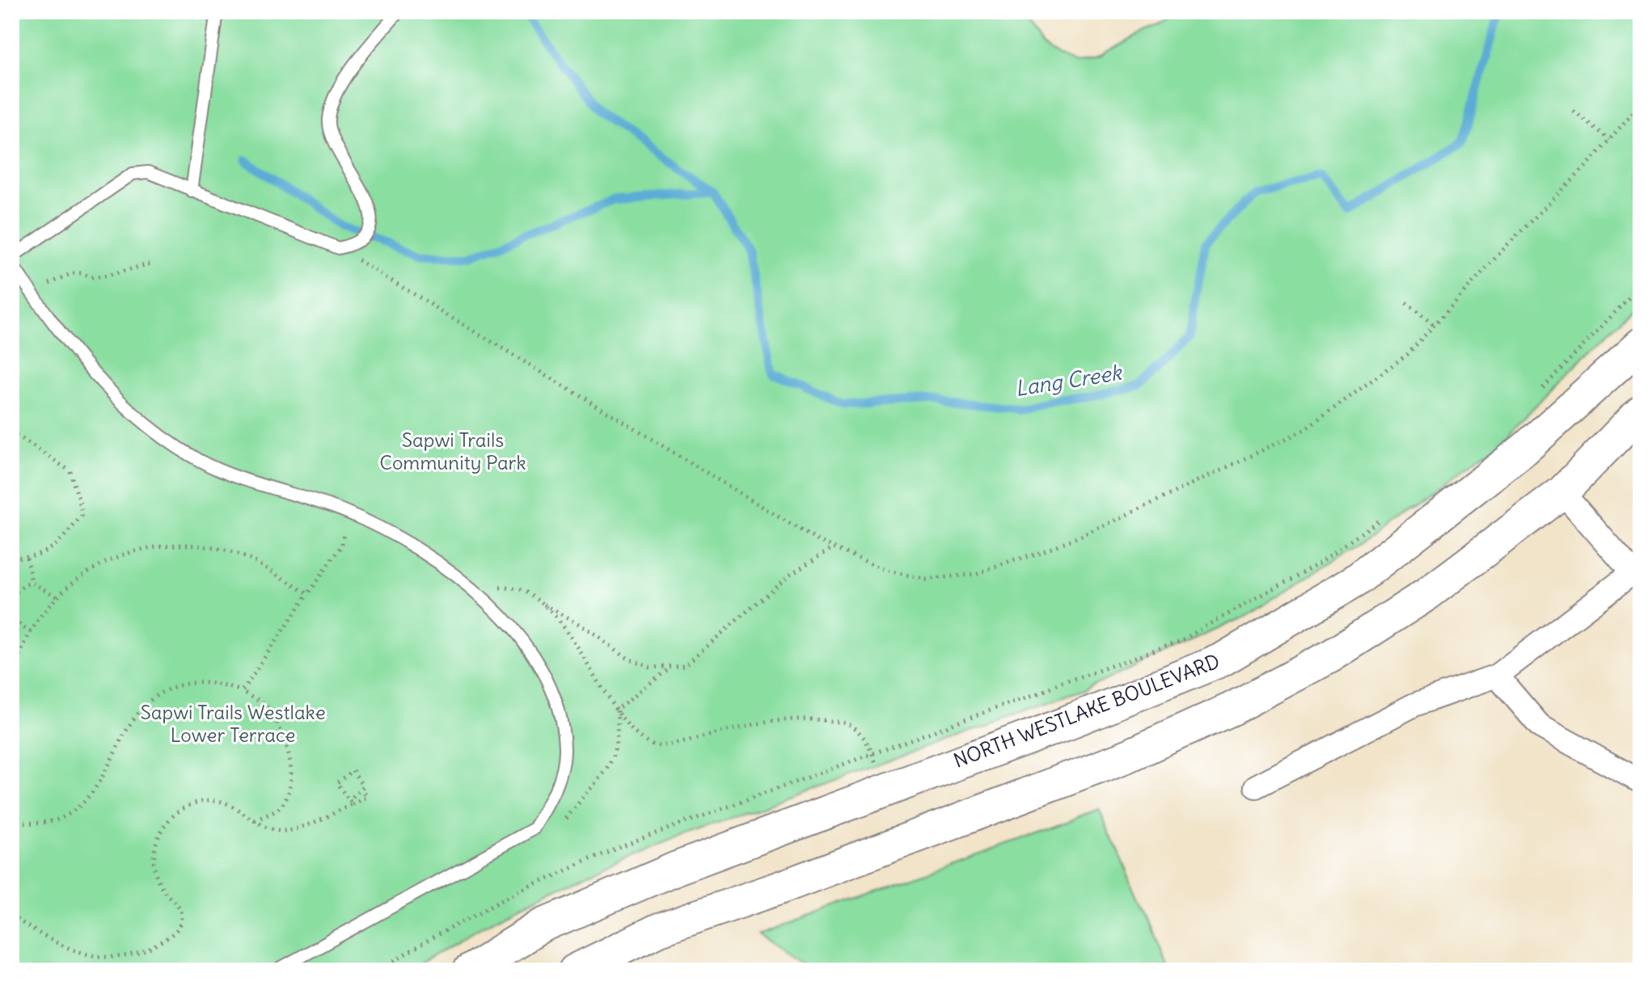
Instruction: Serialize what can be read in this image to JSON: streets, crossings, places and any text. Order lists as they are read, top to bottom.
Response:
{
  "streets": {
    "main road": ["NORTH WESTLAKE BOULEVARD"]
  },
  "water": ["Lang Creek"],
  "parks": ["Sapwi Trails Community Park", "Sapwi Trails Westlake Lower Terrace"]
}
